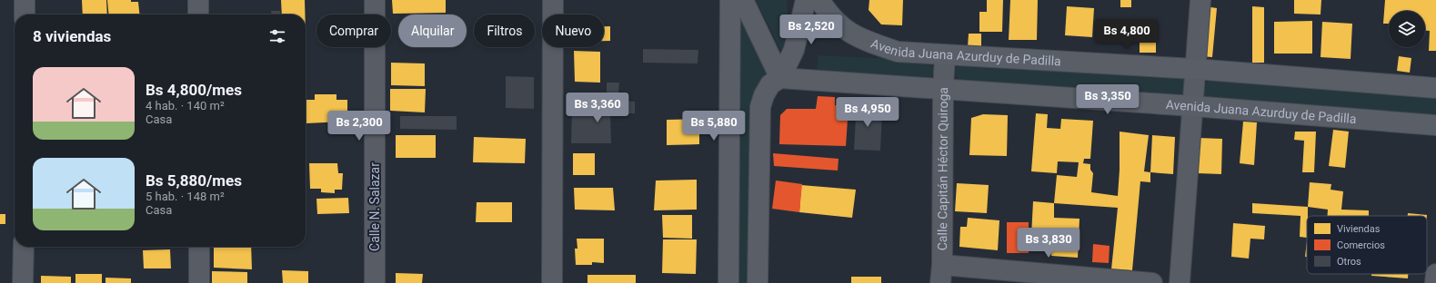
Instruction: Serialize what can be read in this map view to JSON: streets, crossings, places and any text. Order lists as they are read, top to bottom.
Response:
{
  "streets": {
    "main road": ["Avenida Juana Azurduy de Padilla"],
    "street": ["Calle Capitán Héctor Quiroga", "Calle N. Salazar"]
  },
  "crossings": [
    ["Avenida Juana Azurduy de Padilla", "Calle Capitán Héctor Quiroga"]
  ],
  "legend": ["Viviendas", "Comercios", "Otros"],
  "page": {
    "price": [
      "Bs 2,520",
      "Bs 4,800",
      "Bs 3,350",
      "Bs 3,360",
      "Bs 4,950",
      "Bs 2,300",
      "Bs 5,880",
      "Bs 3,830"
    ],
    "chip": [
      "Comprar",
      "Alquilar",
      "Filtros",
      "Nuevo"
    ],
    "heading": "8 viviendas",
    "list": [
      {
        "name": "Bs 4,800/mes",
        "note": "4 hab. · 140 m² · Casa"
      },
      {
        "name": "Bs 5,880/mes",
        "note": "5 hab. · 148 m² · Casa"
      }
    ]
  }
}
